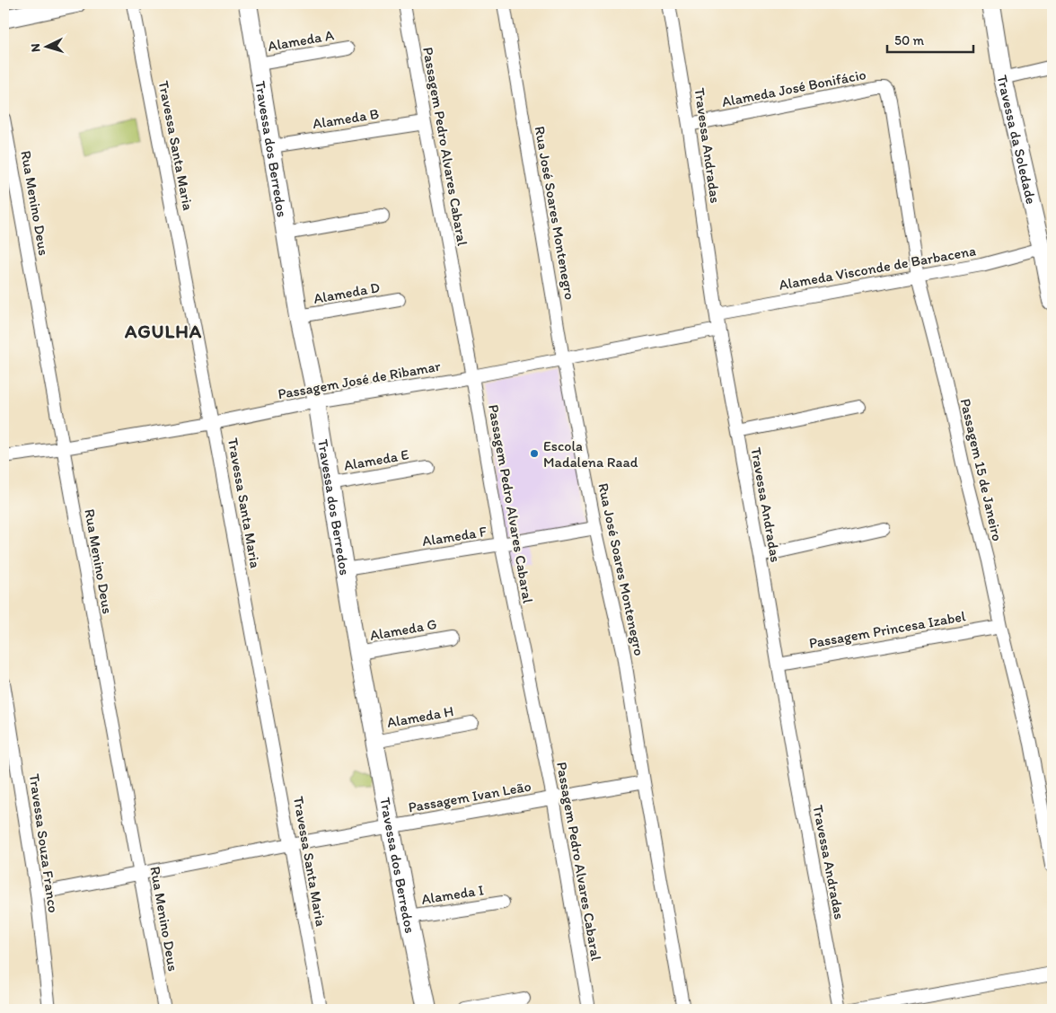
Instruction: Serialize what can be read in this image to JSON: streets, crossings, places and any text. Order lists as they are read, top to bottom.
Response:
{
  "streets": {
    "street": [
      "Alameda A",
      "Alameda José Bonifácio",
      "Alameda B",
      "Travessa da Soledade",
      "Travessa Santa Maria",
      "Travessa Andradas",
      "Passagem Pedro Alvares Cabaral",
      "Travessa dos Berredos",
      "Rua Menino Deus",
      "Rua José Soares Montenegro",
      "Alameda Visconde de Barbacena",
      "Alameda D",
      "Passagem José de Ribamar",
      "Alameda E",
      "Passagem 15 de Janeiro",
      "Alameda F",
      "Alameda G",
      "Passagem Princesa Izabel",
      "Alameda H",
      "Passagem Ivan Leão",
      "Travessa Souza Franco",
      "Alameda I"
    ]
  },
  "crossings": [
    ["Alameda A", "Travessa dos Berredos"],
    ["Alameda José Bonifácio", "Travessa Andradas"],
    ["Alameda José Bonifácio", "Passagem 15 de Janeiro"],
    ["Alameda B", "Passagem Pedro Alvares Cabaral"],
    ["Alameda B", "Travessa dos Berredos"],
    ["Travessa da Soledade", "Alameda Visconde de Barbacena"],
    ["Travessa Santa Maria", "Passagem José de Ribamar"],
    ["Travessa Santa Maria", "Passagem Ivan Leão"],
    ["Travessa Andradas", "Alameda Visconde de Barbacena"],
    ["Travessa Andradas", "Passagem José de Ribamar"],
    ["Travessa Andradas", "Passagem Princesa Izabel"],
    ["Passagem Pedro Alvares Cabaral", "Passagem José de Ribamar"],
    ["Passagem Pedro Alvares Cabaral", "Alameda F"],
    ["Passagem Pedro Alvares Cabaral", "Passagem Ivan Leão"],
    ["Travessa dos Berredos", "Alameda D"],
    ["Travessa dos Berredos", "Passagem José de Ribamar"],
    ["Travessa dos Berredos", "Alameda E"],
    ["Travessa dos Berredos", "Alameda F"],
    ["Travessa dos Berredos", "Alameda G"],
    ["Travessa dos Berredos", "Alameda H"],
    ["Travessa dos Berredos", "Passagem Ivan Leão"],
    ["Travessa dos Berredos", "Alameda I"],
    ["Rua Menino Deus", "Passagem José de Ribamar"],
    ["Rua Menino Deus", "Passagem Ivan Leão"],
    ["Rua José Soares Montenegro", "Passagem José de Ribamar"],
    ["Rua José Soares Montenegro", "Alameda F"],
    ["Rua José Soares Montenegro", "Passagem Ivan Leão"],
    ["Alameda Visconde de Barbacena", "Passagem 15 de Janeiro"],
    ["Passagem 15 de Janeiro", "Passagem Princesa Izabel"],
    ["Passagem Ivan Leão", "Travessa Souza Franco"]
  ],
  "districts": ["AGULHA"],
  "places": ["Escola Madalena Raad"],
  "scale_bar": "50 m",
  "north": "left"
}
